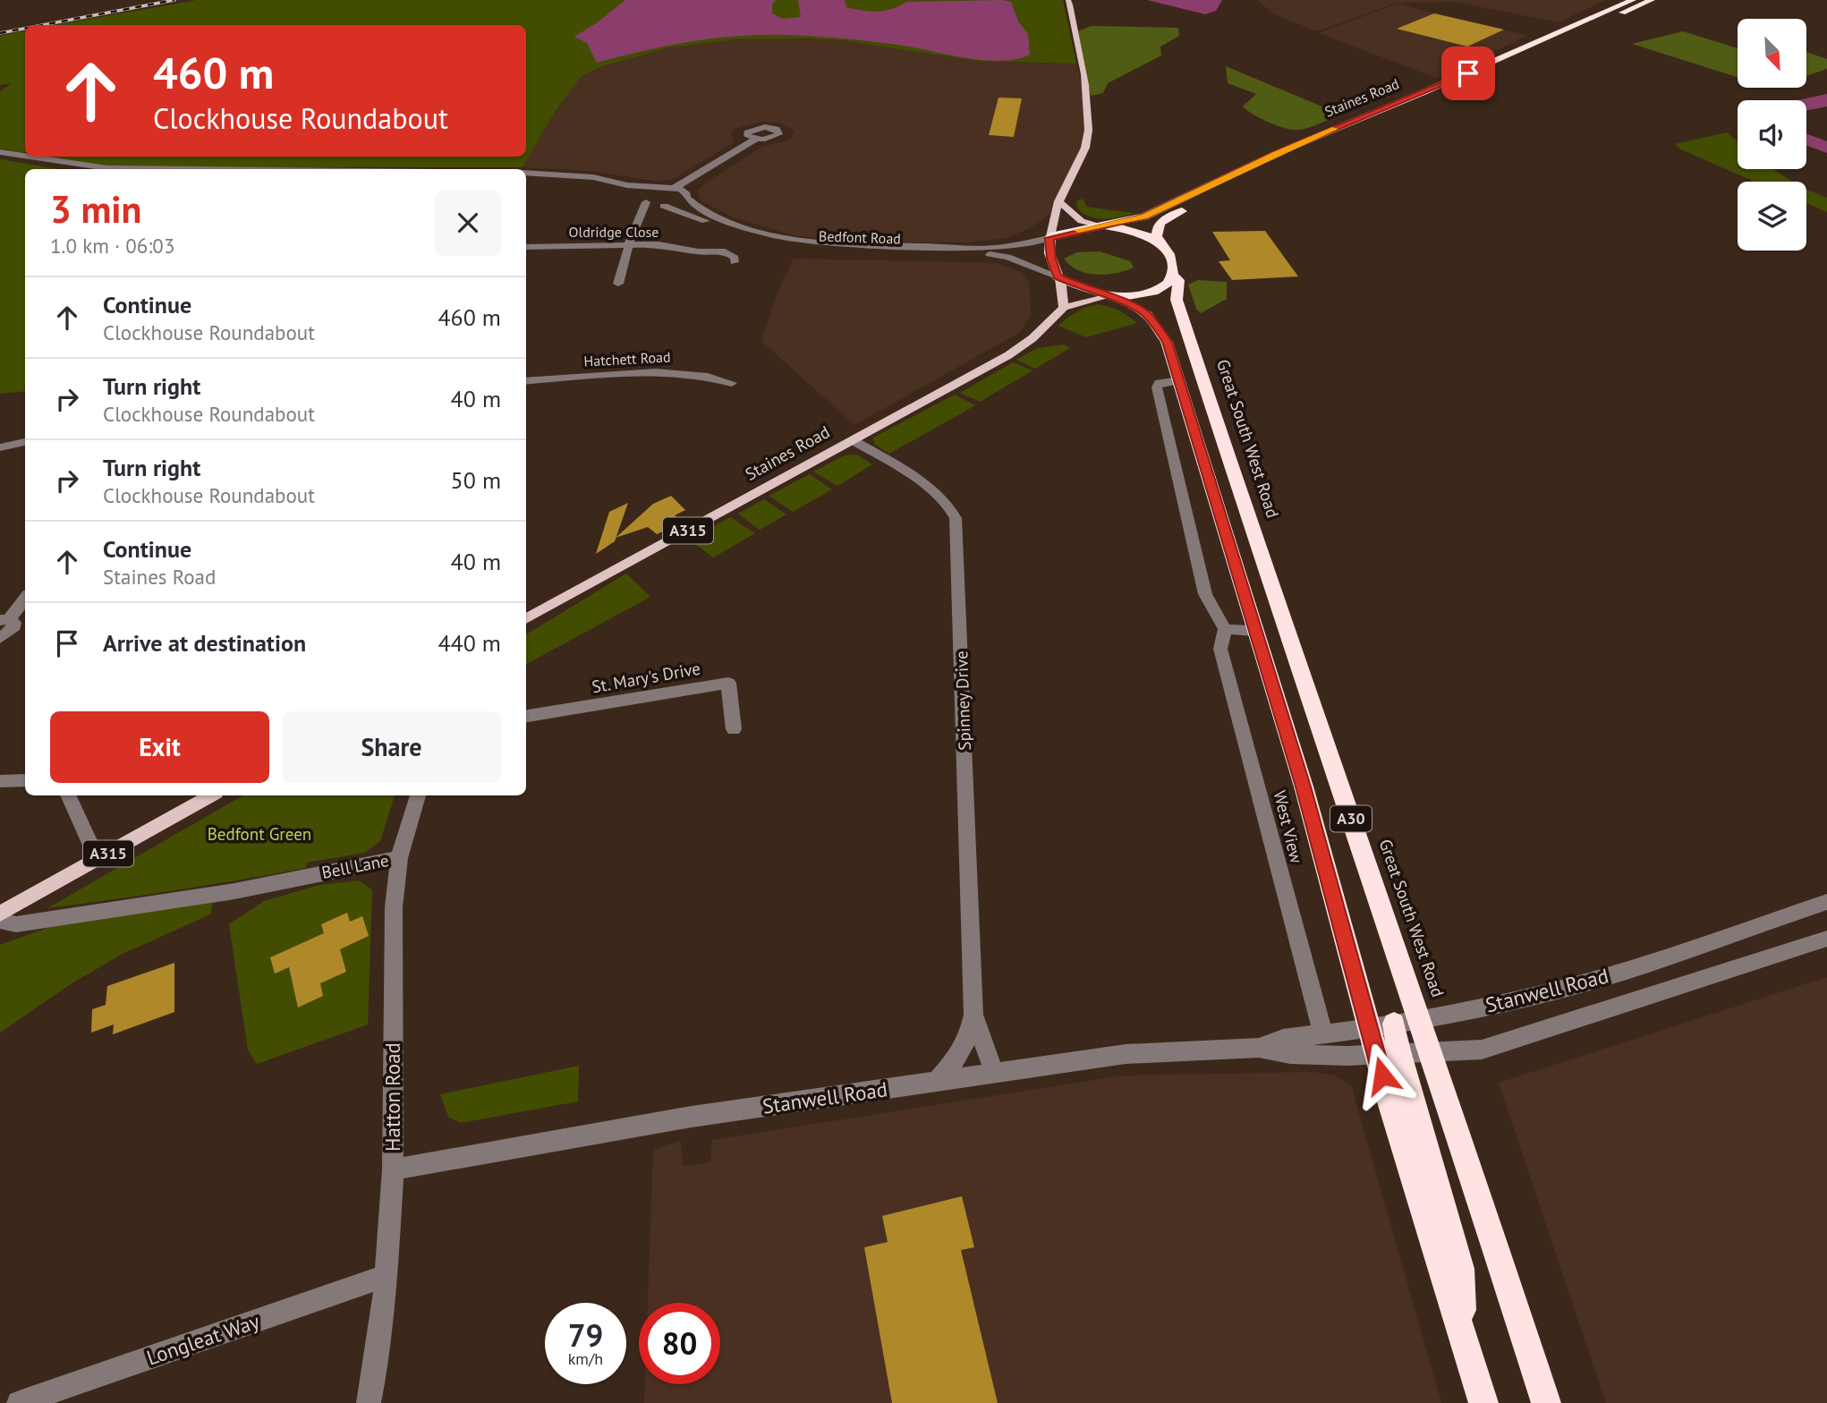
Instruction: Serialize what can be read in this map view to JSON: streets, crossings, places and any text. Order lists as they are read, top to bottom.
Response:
{
  "streets": {
    "highway": ["Staines Road", "Great South West Road", "A30"],
    "main road": ["A315"],
    "street": [
      "Oldridge Close",
      "Bedfont Road",
      "Hatchett Road",
      "St. Mary's Drive",
      "Spinney Drive",
      "West View",
      "Bell Lane",
      "Stanwell Road",
      "Hatton Road",
      "Longleat Way"
    ]
  },
  "crossings": [
    ["Staines Road", "Bedfont Road"],
    ["Staines Road", "Great South West Road"],
    ["Staines Road", "Spinney Drive"],
    ["Staines Road", "A30"],
    ["Great South West Road", "Stanwell Road"],
    ["Spinney Drive", "Stanwell Road"],
    ["A30", "Stanwell Road"],
    ["West View", "Stanwell Road"],
    ["Bell Lane", "Hatton Road"],
    ["Stanwell Road", "Hatton Road"],
    ["Hatton Road", "Longleat Way"]
  ],
  "parks": ["Bedfont Green"],
  "north": "bottom right",
  "page": {
    "turn": ["460 m", "Clockhouse Roundabout"],
    "heading": ["3 min", "1.0 km · 06:03"],
    "list": [
      {
        "name": "Continue",
        "note": "Clockhouse Roundabout",
        "value": "460 m"
      },
      {
        "name": "Turn right",
        "note": "Clockhouse Roundabout",
        "value": "40 m"
      },
      {
        "name": "Turn right",
        "note": "Clockhouse Roundabout",
        "value": "50 m"
      },
      {
        "name": "Continue",
        "note": "Staines Road",
        "value": "40 m"
      },
      {
        "name": "Arrive at destination",
        "value": "440 m"
      }
    ],
    "buttons": ["Exit", "Share"],
    "speed": "79 km/h",
    "limit": "80"
  }
}
